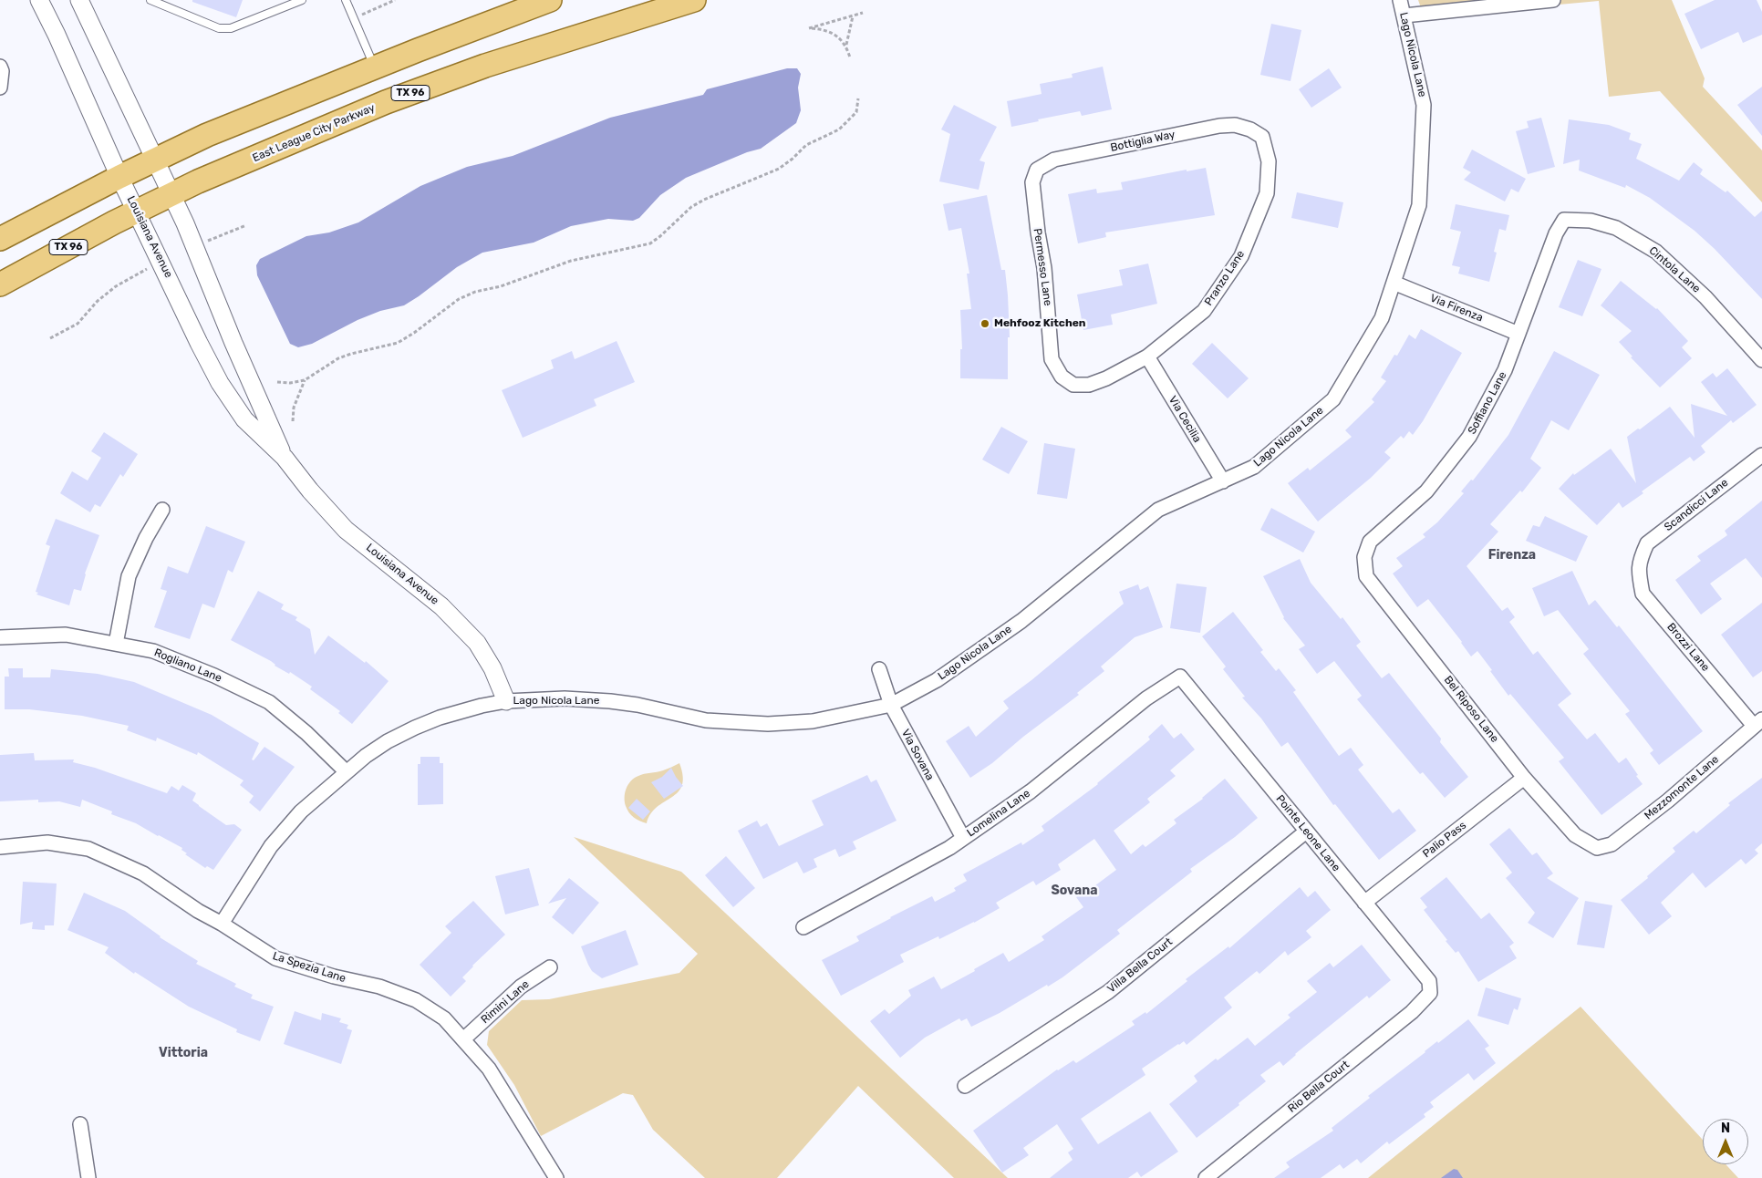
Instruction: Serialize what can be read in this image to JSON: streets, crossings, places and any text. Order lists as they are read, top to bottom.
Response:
{
  "streets": {
    "main road": ["TX 96", "East League City Parkway"],
    "street": [
      "Lago Nicola Lane",
      "Bottiglia Way",
      "Louisiana Avenue",
      "Permesso Lane",
      "Cintola Lane",
      "Pranzo Lane",
      "Via Firenza",
      "Soffiano Lane",
      "Via Cecilia",
      "Scandicci Lane",
      "Brozzi Lane",
      "Rogliano Lane",
      "Bel Riposo Lane",
      "Via Sovana",
      "Mezzomonte Lane",
      "Lomelina Lane",
      "Pointe Leone Lane",
      "Palio Pass",
      "Villa Bella Court",
      "La Spezia Lane",
      "Rimini Lane",
      "Rio Bella Court"
    ]
  },
  "crossings": [
    ["Lago Nicola Lane", "Louisiana Avenue"],
    ["Lago Nicola Lane", "Via Firenza"],
    ["Lago Nicola Lane", "Via Cecilia"],
    ["Lago Nicola Lane", "Rogliano Lane"],
    ["Lago Nicola Lane", "Via Sovana"],
    ["Lago Nicola Lane", "La Spezia Lane"],
    ["East League City Parkway", "Louisiana Avenue"],
    ["Bottiglia Way", "Permesso Lane"],
    ["Bottiglia Way", "Pranzo Lane"],
    ["Permesso Lane", "Pranzo Lane"],
    ["Cintola Lane", "Soffiano Lane"],
    ["Pranzo Lane", "Via Cecilia"],
    ["Via Firenza", "Soffiano Lane"],
    ["Soffiano Lane", "Bel Riposo Lane"],
    ["Scandicci Lane", "Brozzi Lane"],
    ["Brozzi Lane", "Mezzomonte Lane"],
    ["Bel Riposo Lane", "Mezzomonte Lane"],
    ["Bel Riposo Lane", "Palio Pass"],
    ["Via Sovana", "Lomelina Lane"],
    ["Lomelina Lane", "Pointe Leone Lane"],
    ["Pointe Leone Lane", "Palio Pass"],
    ["Pointe Leone Lane", "Villa Bella Court"],
    ["Pointe Leone Lane", "Rio Bella Court"],
    ["La Spezia Lane", "Rimini Lane"]
  ],
  "districts": ["Firenza", "Sovana", "Vittoria"],
  "places": ["Mehfooz Kitchen"],
  "north": "top"
}
